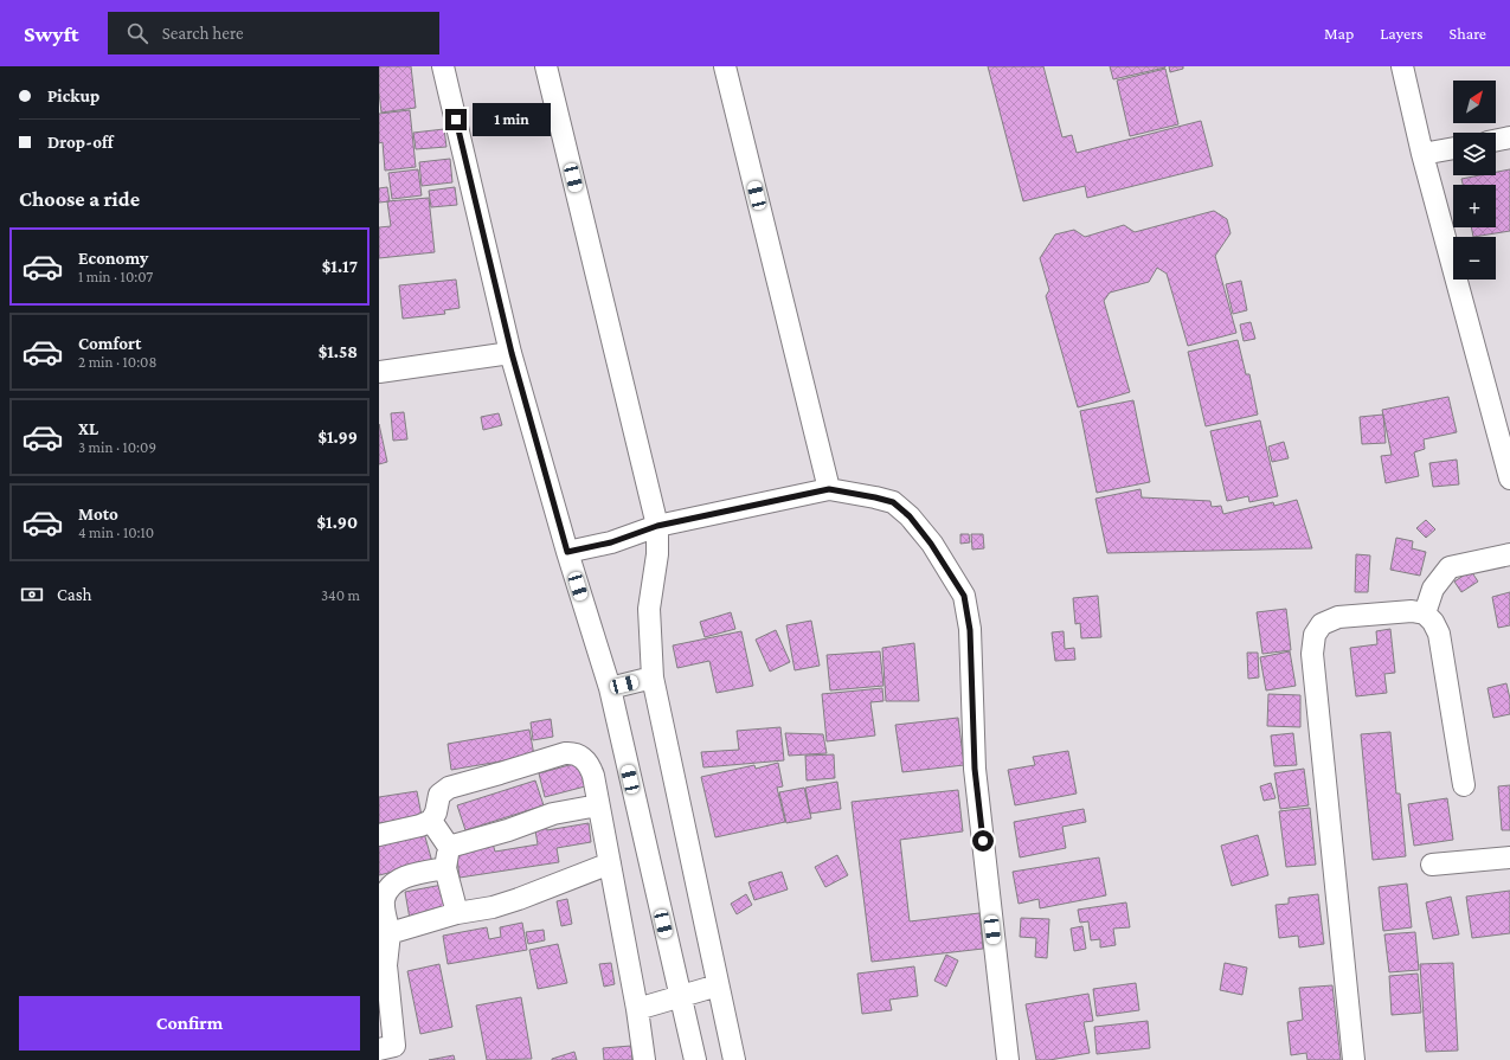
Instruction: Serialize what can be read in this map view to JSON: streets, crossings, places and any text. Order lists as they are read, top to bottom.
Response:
{
  "north": "top right",
  "page": {
    "header": "Swyft",
    "search": "Search here",
    "nav": ["Map", "Layers", "Share"],
    "banner": ["Pickup", "Drop-off"],
    "map_buttons": ["+", "−"],
    "bubble": "1 min",
    "heading": "Choose a ride",
    "list": [
      {
        "name": "Economy",
        "note": "1 min · 10:07",
        "value": "$1.17"
      },
      {
        "name": "Comfort",
        "note": "2 min · 10:08",
        "value": "$1.58"
      },
      {
        "name": "XL",
        "note": "3 min · 10:09",
        "value": "$1.99"
      },
      {
        "name": "Moto",
        "note": "4 min · 10:10",
        "value": "$1.90"
      }
    ],
    "pay": ["Cash", "340 m"],
    "buttons": "Confirm"
  }
}
